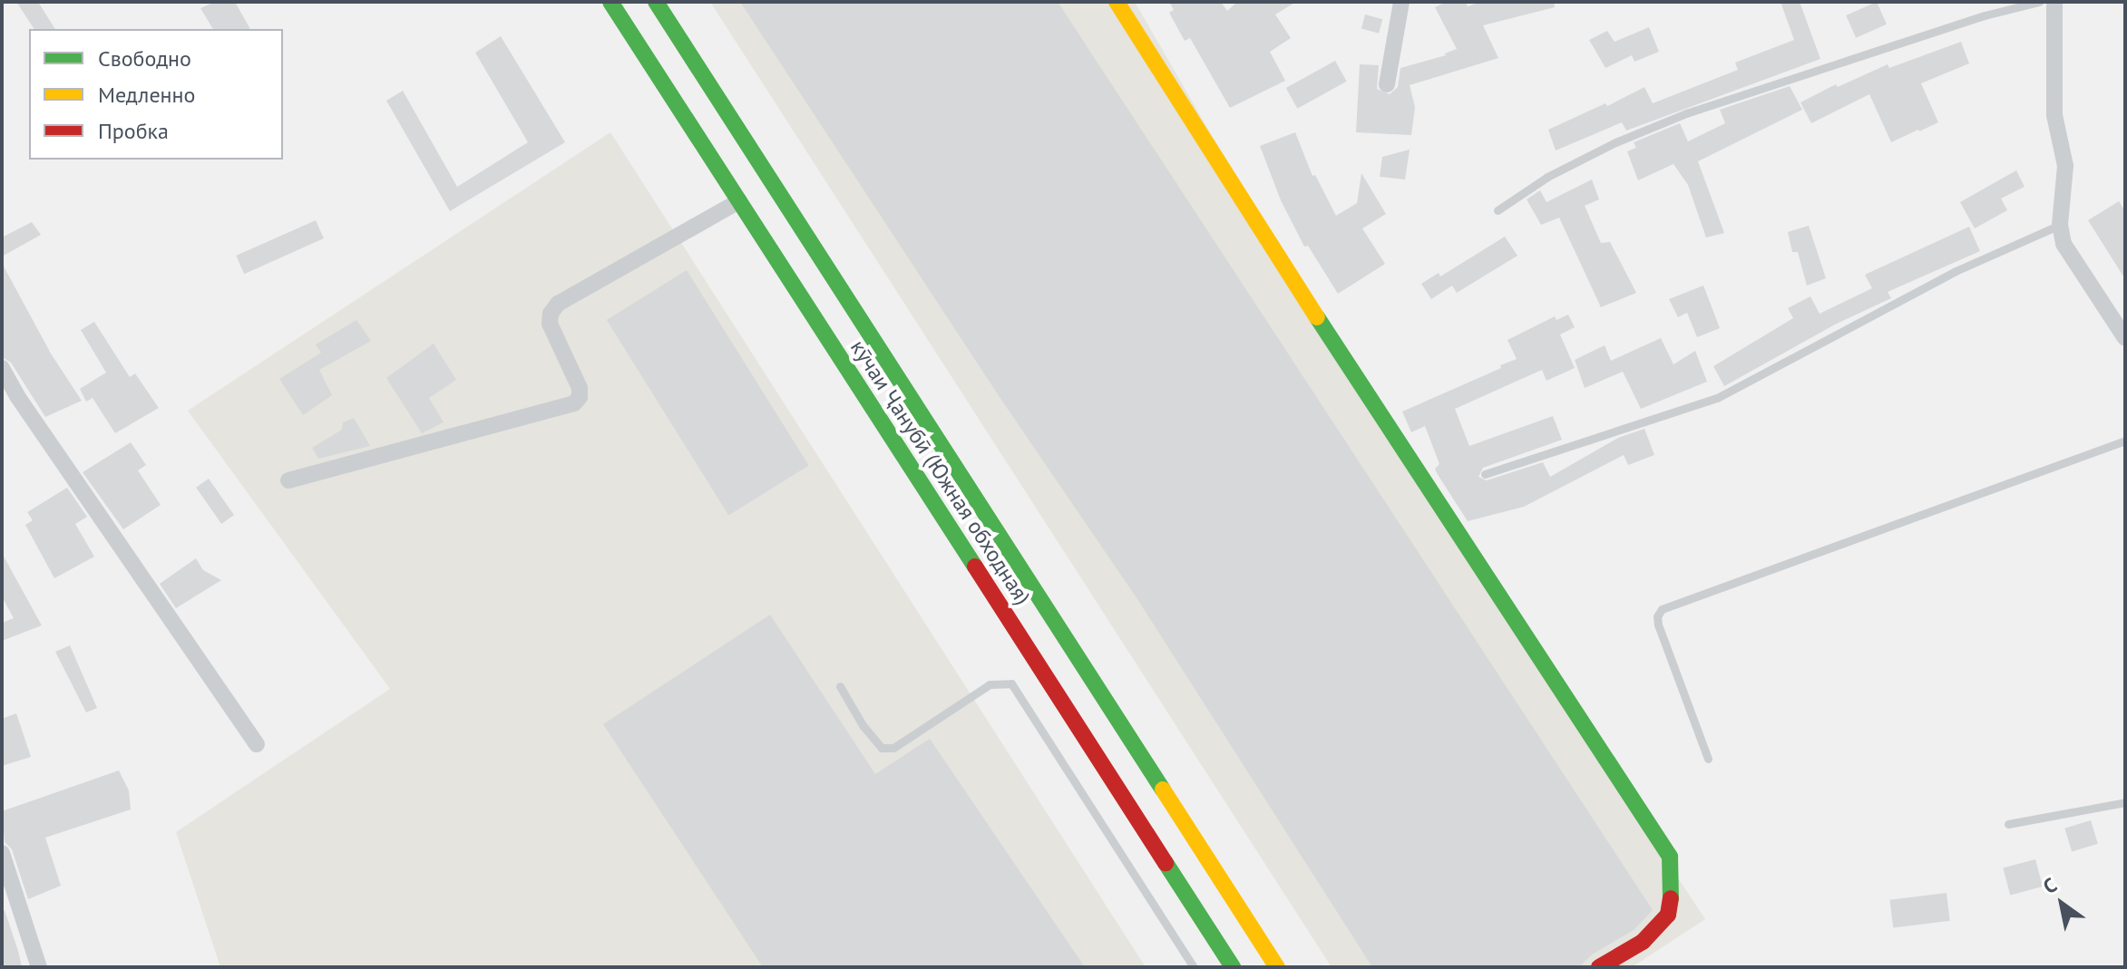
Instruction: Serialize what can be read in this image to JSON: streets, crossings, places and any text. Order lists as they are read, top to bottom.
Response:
{
  "streets": {
    "main road": ["кӯчаи Ҷанубӣ (Южная обходная)"]
  },
  "legend": ["Свободно", "Медленно", "Пробка"],
  "north": "top left"
}
